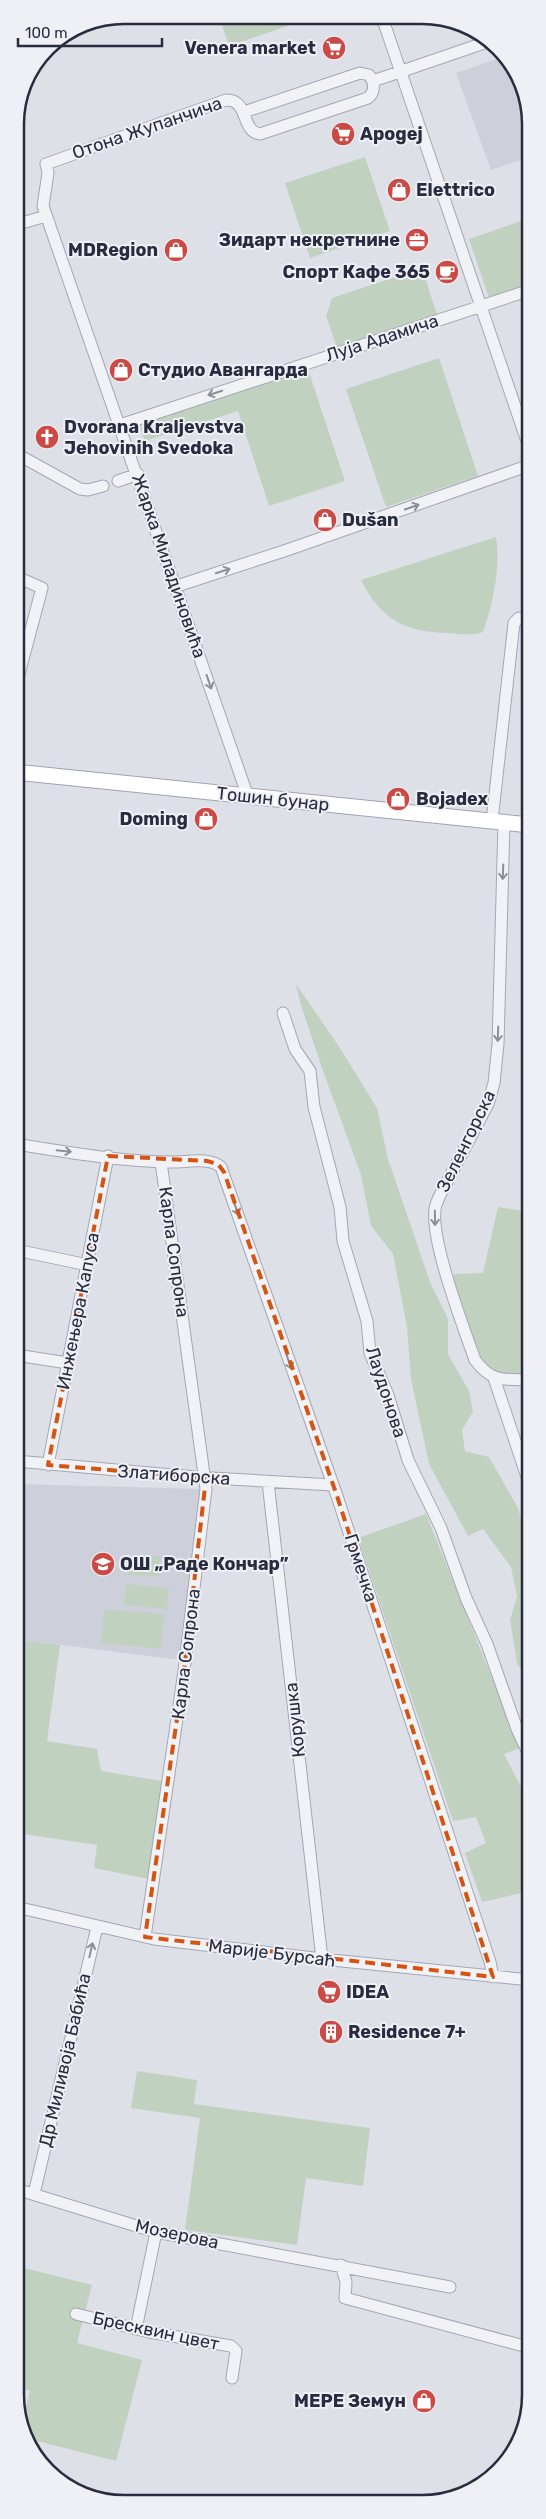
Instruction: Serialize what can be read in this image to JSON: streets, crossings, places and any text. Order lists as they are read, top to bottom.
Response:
{
  "streets": {
    "main road": ["Тошин бунар"],
    "street": [
      "Отона Жупанчича",
      "Луја Адамича",
      "Жарка Миладиновића",
      "Зеленгорска",
      "Карла Сопрона",
      "Инжењера Капуса",
      "Лаудонова",
      "Златиборска",
      "Грмечка",
      "Корушка",
      "Марије Бурсаћ",
      "Др Миливоја Бабића",
      "Мозерова",
      "Бресквин цвет"
    ]
  },
  "crossings": [
    ["Отона Жупанчича", "Жарка Миладиновића"],
    ["Луја Адамича", "Жарка Миладиновића"],
    ["Жарка Миладиновића", "Тошин бунар"],
    ["Тошин бунар", "Зеленгорска"],
    ["Карла Сопрона", "Златиборска"],
    ["Карла Сопрона", "Грмечка"],
    ["Карла Сопрона", "Марије Бурсаћ"],
    ["Инжењера Капуса", "Златиборска"],
    ["Златиборска", "Грмечка"],
    ["Златиборска", "Корушка"],
    ["Грмечка", "Марије Бурсаћ"],
    ["Корушка", "Марије Бурсаћ"],
    ["Марије Бурсаћ", "Др Миливоја Бабића"],
    ["Др Миливоја Бабића", "Мозерова"]
  ],
  "one_way": [
    "Луја Адамича",
    "Зеленгорска",
    "Грмечка",
    "Др Миливоја Бабића"
  ],
  "places": {
    "supermarket": ["Venera market", "Apogej", "IDEA"],
    "shop": [
      "Elettrico",
      "MDRegion",
      "Студио Авангарда",
      "Dušan",
      "Bojadex",
      "Doming",
      "МЕРЕ Земун"
    ],
    "office": ["Зидарт некретнине"],
    "cafe": ["Спорт Кафе 365"],
    "church": ["Dvorana Kraljevstva Jehovinih Svedoka"],
    "school or university": ["ОШ „Раде Кончар”"],
    "building": ["Residence 7+"]
  },
  "scale_bar": "100 m"
}
